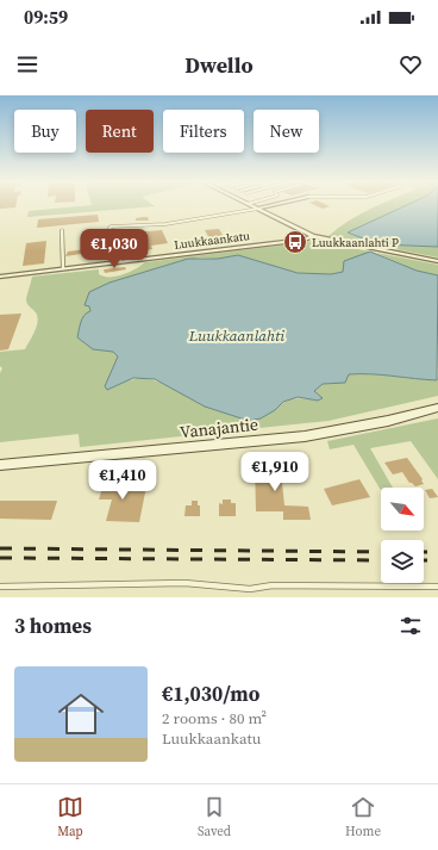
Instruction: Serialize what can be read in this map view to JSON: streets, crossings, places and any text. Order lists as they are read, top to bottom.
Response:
{
  "streets": {
    "street": ["Luukkaankatu", "Vanajantie"]
  },
  "water": ["Luukkaanlahti"],
  "places": {
    "bus stop": ["Luukkaanlahti P"]
  },
  "north": "bottom right",
  "page": {
    "status": "09:59",
    "header": "Dwello",
    "chip": [
      "Buy",
      "Rent",
      "Filters",
      "New"
    ],
    "price": ["€1,030", "€1,910", "€1,410"],
    "heading": "3 homes",
    "list": [
      {
        "name": "€1,030/mo",
        "note": "2 rooms · 80 m² · Luukkaankatu"
      }
    ],
    "tabs": ["Map", "Saved", "Home"]
  }
}
